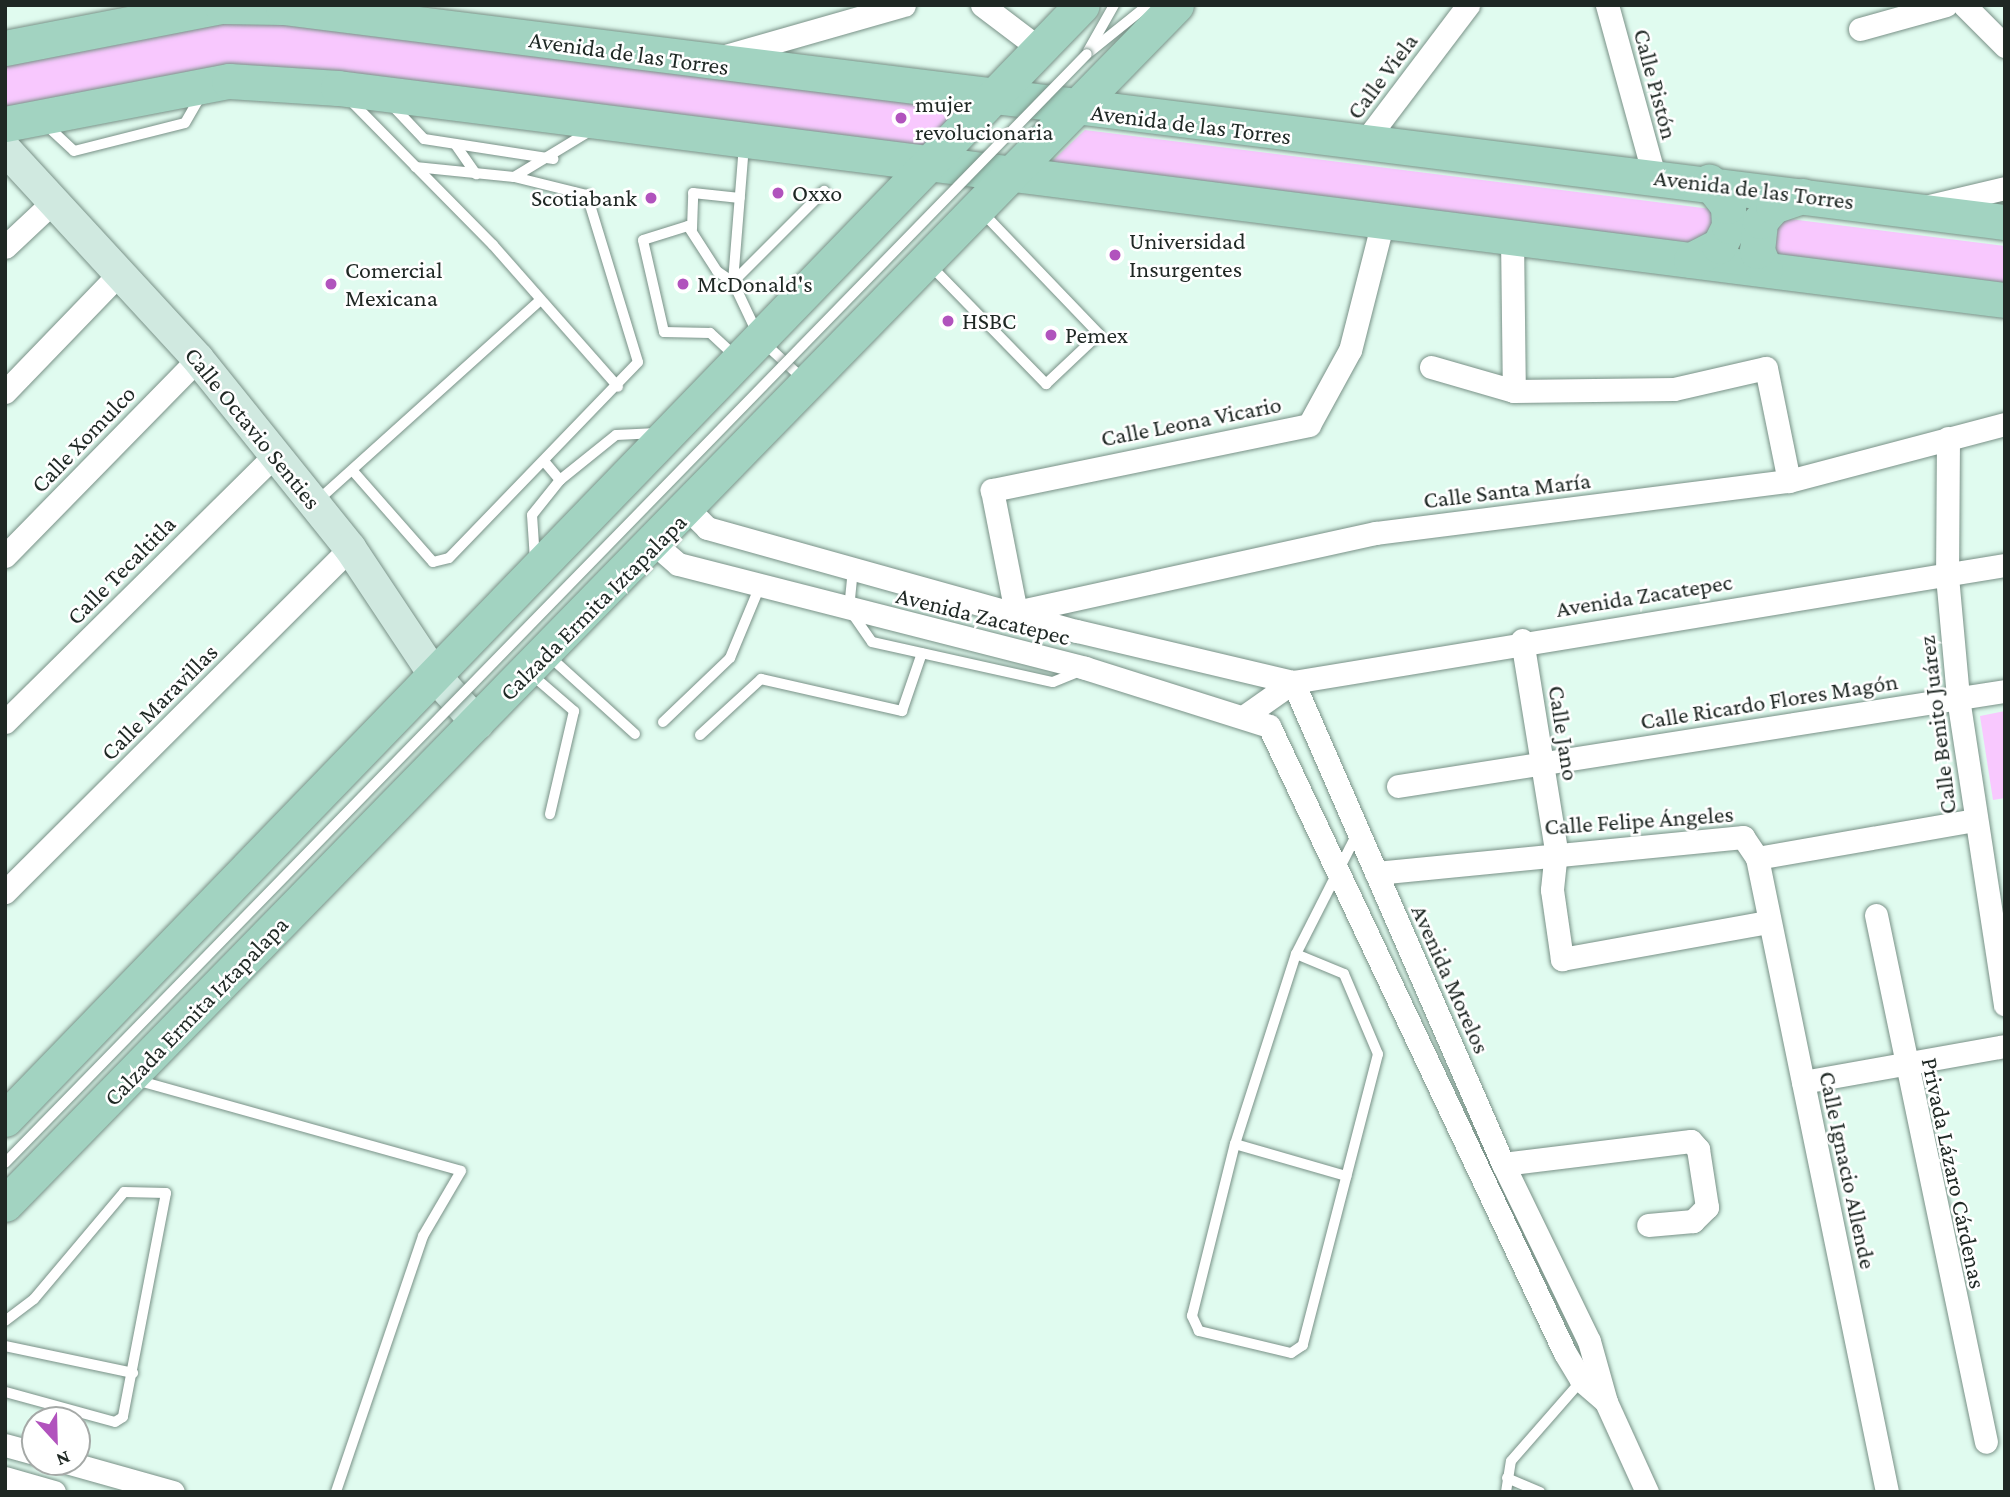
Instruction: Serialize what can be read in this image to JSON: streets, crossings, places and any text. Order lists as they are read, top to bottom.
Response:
{
  "streets": {
    "main road": ["Avenida de las Torres", "Calzada Ermita Iztapalapa"],
    "street": [
      "Calle Viela",
      "Calle Pistón",
      "Calle Leona Vicario",
      "Calle Octavio Senties",
      "Calle Xomulco",
      "Calle Santa María",
      "Calle Tecaltitla",
      "Avenida Zacatepec",
      "Calle Ricardo Flores Magón",
      "Calle Maravillas",
      "Calle Benito Juárez",
      "Calle Jano",
      "Calle Felipe Ángeles",
      "Avenida Morelos",
      "Calle Ignacio Allende",
      "Privada Lázaro Cárdenas"
    ]
  },
  "crossings": [
    ["Avenida de las Torres", "Calle Viela"],
    ["Avenida de las Torres", "Calle Pistón"],
    ["Avenida de las Torres", "Calzada Ermita Iztapalapa"],
    ["Calle Leona Vicario", "Calle Santa María"],
    ["Calle Leona Vicario", "Avenida Zacatepec"],
    ["Calle Octavio Senties", "Calle Xomulco"],
    ["Calle Octavio Senties", "Calle Tecaltitla"],
    ["Calle Octavio Senties", "Calzada Ermita Iztapalapa"],
    ["Calle Octavio Senties", "Calle Maravillas"],
    ["Calle Santa María", "Avenida Zacatepec"],
    ["Calle Santa María", "Calle Benito Juárez"],
    ["Avenida Zacatepec", "Calzada Ermita Iztapalapa"],
    ["Avenida Zacatepec", "Calle Benito Juárez"],
    ["Avenida Zacatepec", "Calle Jano"],
    ["Avenida Zacatepec", "Avenida Morelos"],
    ["Calle Ricardo Flores Magón", "Calle Benito Juárez"],
    ["Calle Ricardo Flores Magón", "Calle Jano"],
    ["Calle Jano", "Calle Felipe Ángeles"],
    ["Calle Jano", "Calle Ignacio Allende"],
    ["Calle Felipe Ángeles", "Avenida Morelos"],
    ["Calle Felipe Ángeles", "Calle Ignacio Allende"]
  ],
  "places": [
    "mujer revolucionaria",
    "Oxxo",
    "Scotiabank",
    "Universidad Insurgentes",
    "Comercial Mexicana",
    "McDonald's",
    "HSBC",
    "Pemex"
  ],
  "north": "bottom"
}
